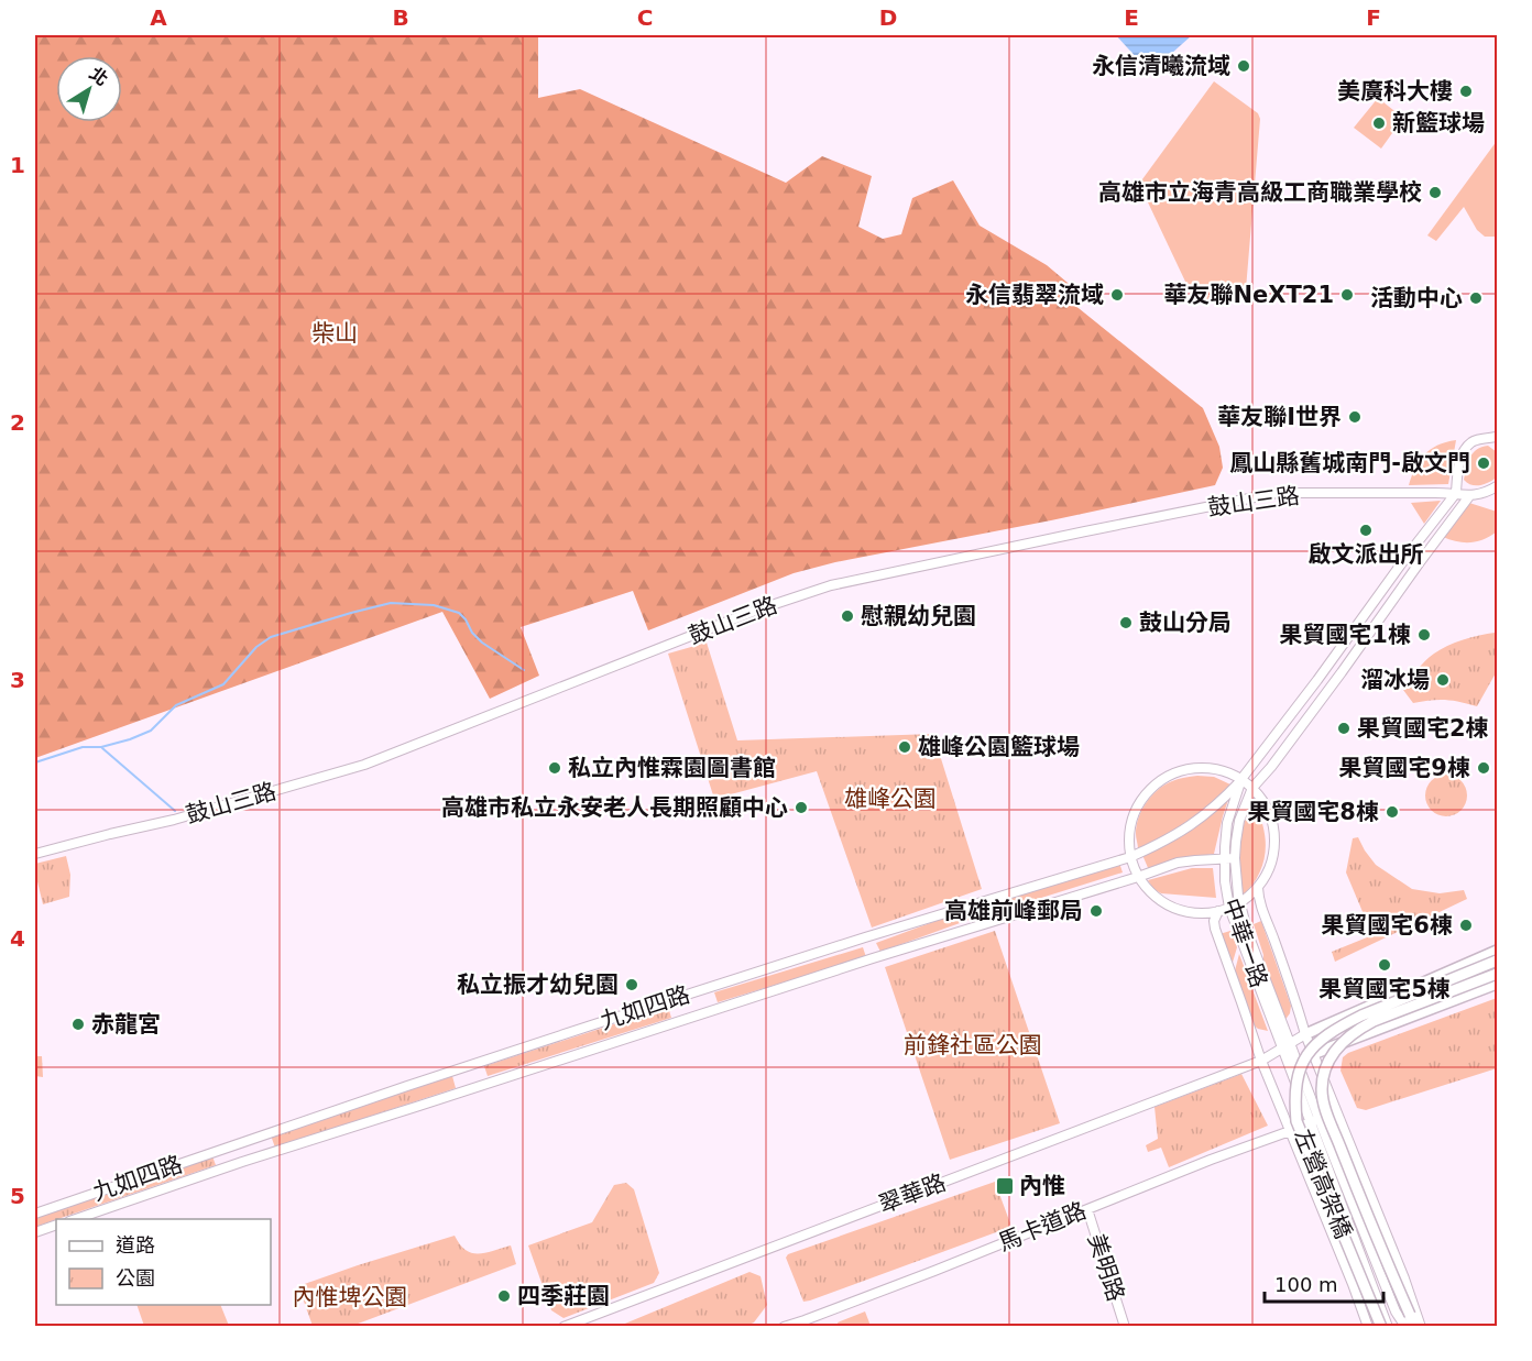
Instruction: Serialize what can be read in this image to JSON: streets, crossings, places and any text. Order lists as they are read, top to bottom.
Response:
{
  "streets": {
    "main road": ["左營高架橋"],
    "street": [
      "鼓山三路",
      "中華一路",
      "九如四路",
      "翠華路",
      "馬卡道路",
      "美明路"
    ]
  },
  "crossings": [
    ["鼓山三路", "中華一路"],
    ["中華一路", "九如四路"],
    ["中華一路", "翠華路"],
    ["中華一路", "馬卡道路"],
    ["馬卡道路", "美明路"]
  ],
  "parks": [
    "柴山",
    "雄峰公園",
    "前鋒社區公園",
    "內惟埤公園"
  ],
  "places": {
    "other": [
      "永信清曦流域",
      "美廣科大樓",
      "新籃球場",
      "高雄市立海青高級工商職業學校",
      "永信翡翠流域",
      "華友聯NeXT21",
      "活動中心",
      "華友聯I世界",
      "鳳山縣舊城南門-啟文門",
      "啟文派出所",
      "慰親幼兒園",
      "鼓山分局",
      "果貿國宅1棟",
      "溜冰場",
      "果貿國宅2棟",
      "雄峰公園籃球場",
      "私立內惟霖園圖書館",
      "果貿國宅9棟",
      "高雄市私立永安老人長期照顧中心",
      "果貿國宅8棟",
      "高雄前峰郵局",
      "果貿國宅6棟",
      "果貿國宅5棟",
      "私立振才幼兒園",
      "赤龍宮",
      "四季莊園"
    ],
    "transit": ["內惟"]
  },
  "legend": ["道路", "公園"],
  "scale_bar": "100 m",
  "north": "top right",
  "grid": {
    "columns": [
      "A",
      "B",
      "C",
      "D",
      "E",
      "F"
    ],
    "rows": [
      "1",
      "2",
      "3",
      "4",
      "5"
    ]
  }
}
